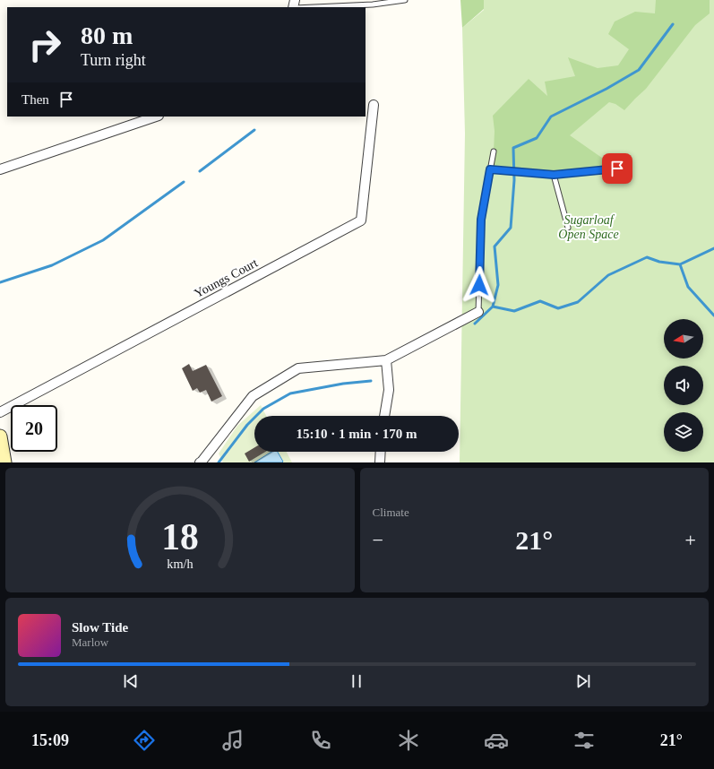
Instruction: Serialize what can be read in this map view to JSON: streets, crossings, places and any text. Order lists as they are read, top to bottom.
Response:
{
  "streets": {
    "street": ["Youngs Court"]
  },
  "parks": ["Sugarloaf Open Space"],
  "north": "left",
  "page": {
    "turn": ["80 m", "Turn right"],
    "then": "Then",
    "limit": "20",
    "trip": "15:10 · 1 min · 170 m",
    "tile": "Climate",
    "heat": ["−", "21°", "+"],
    "song": ["Slow Tide", "Marlow"],
    "tabs": ["15:09", "21°"],
    "gauge": ["18", "km/h"]
  }
}
